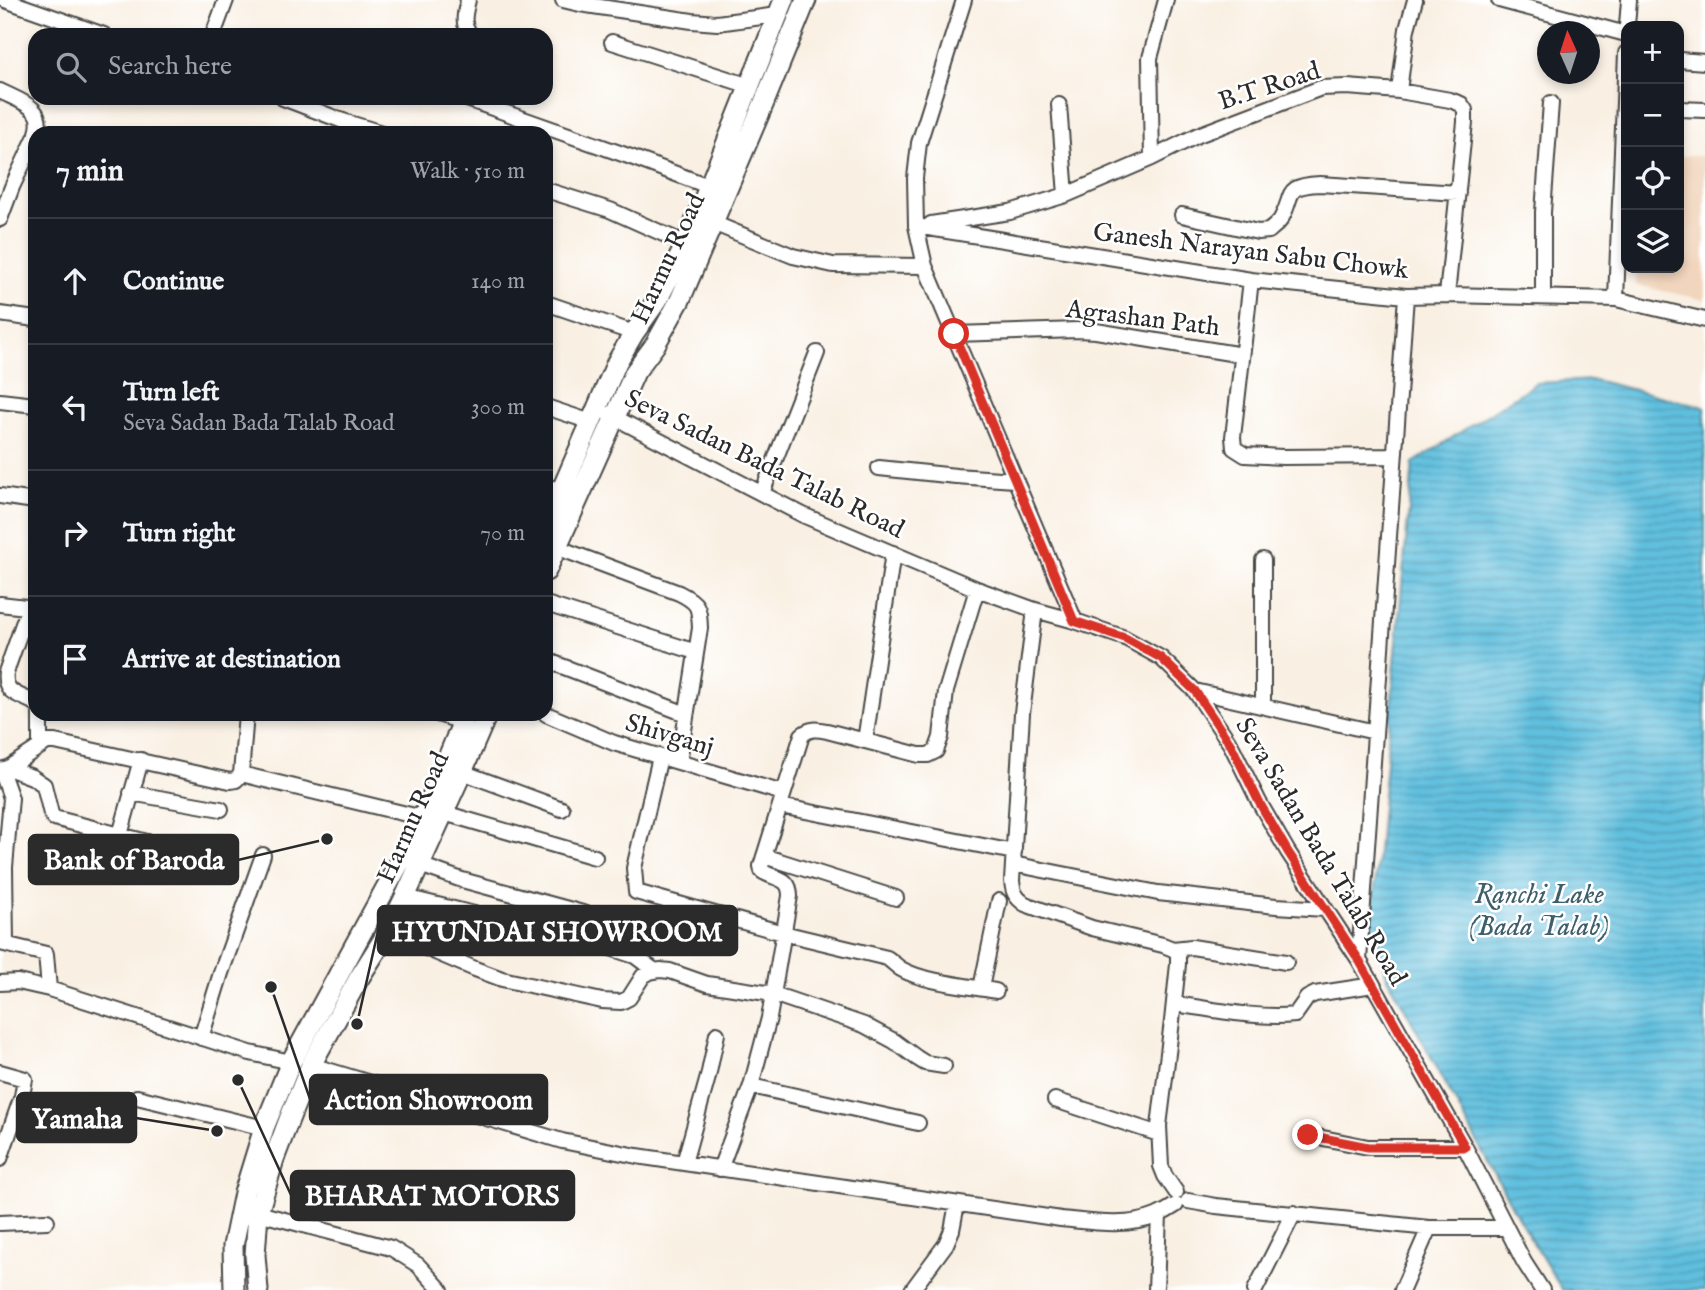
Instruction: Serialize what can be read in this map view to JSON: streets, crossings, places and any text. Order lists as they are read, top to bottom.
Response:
{
  "streets": {
    "main road": ["Harmu Road"],
    "street": [
      "B.T Road",
      "Ganesh Narayan Sabu Chowk",
      "Agrashan Path",
      "Seva Sadan Bada Talab Road",
      "Shivganj"
    ]
  },
  "crossings": [
    ["B.T Road", "Ganesh Narayan Sabu Chowk"],
    ["Harmu Road", "Seva Sadan Bada Talab Road"],
    ["Seva Sadan Bada Talab Road", "Shivganj"]
  ],
  "water": ["Ranchi Lake (Bada Talab)"],
  "places": [
    "Bank of Baroda",
    "Action Showroom",
    "HYUNDAI SHOWROOM",
    "BHARAT MOTORS",
    "Yamaha"
  ],
  "north": "top",
  "page": {
    "map_buttons": ["+", "−"],
    "search": "Search here",
    "heading": ["7 min", "Walk · 510 m"],
    "list": [
      ["Continue", "140 m"],
      ["Turn left", "Seva Sadan Bada Talab Road", "300 m"],
      ["Turn right", "70 m"],
      "Arrive at destination"
    ]
  }
}
